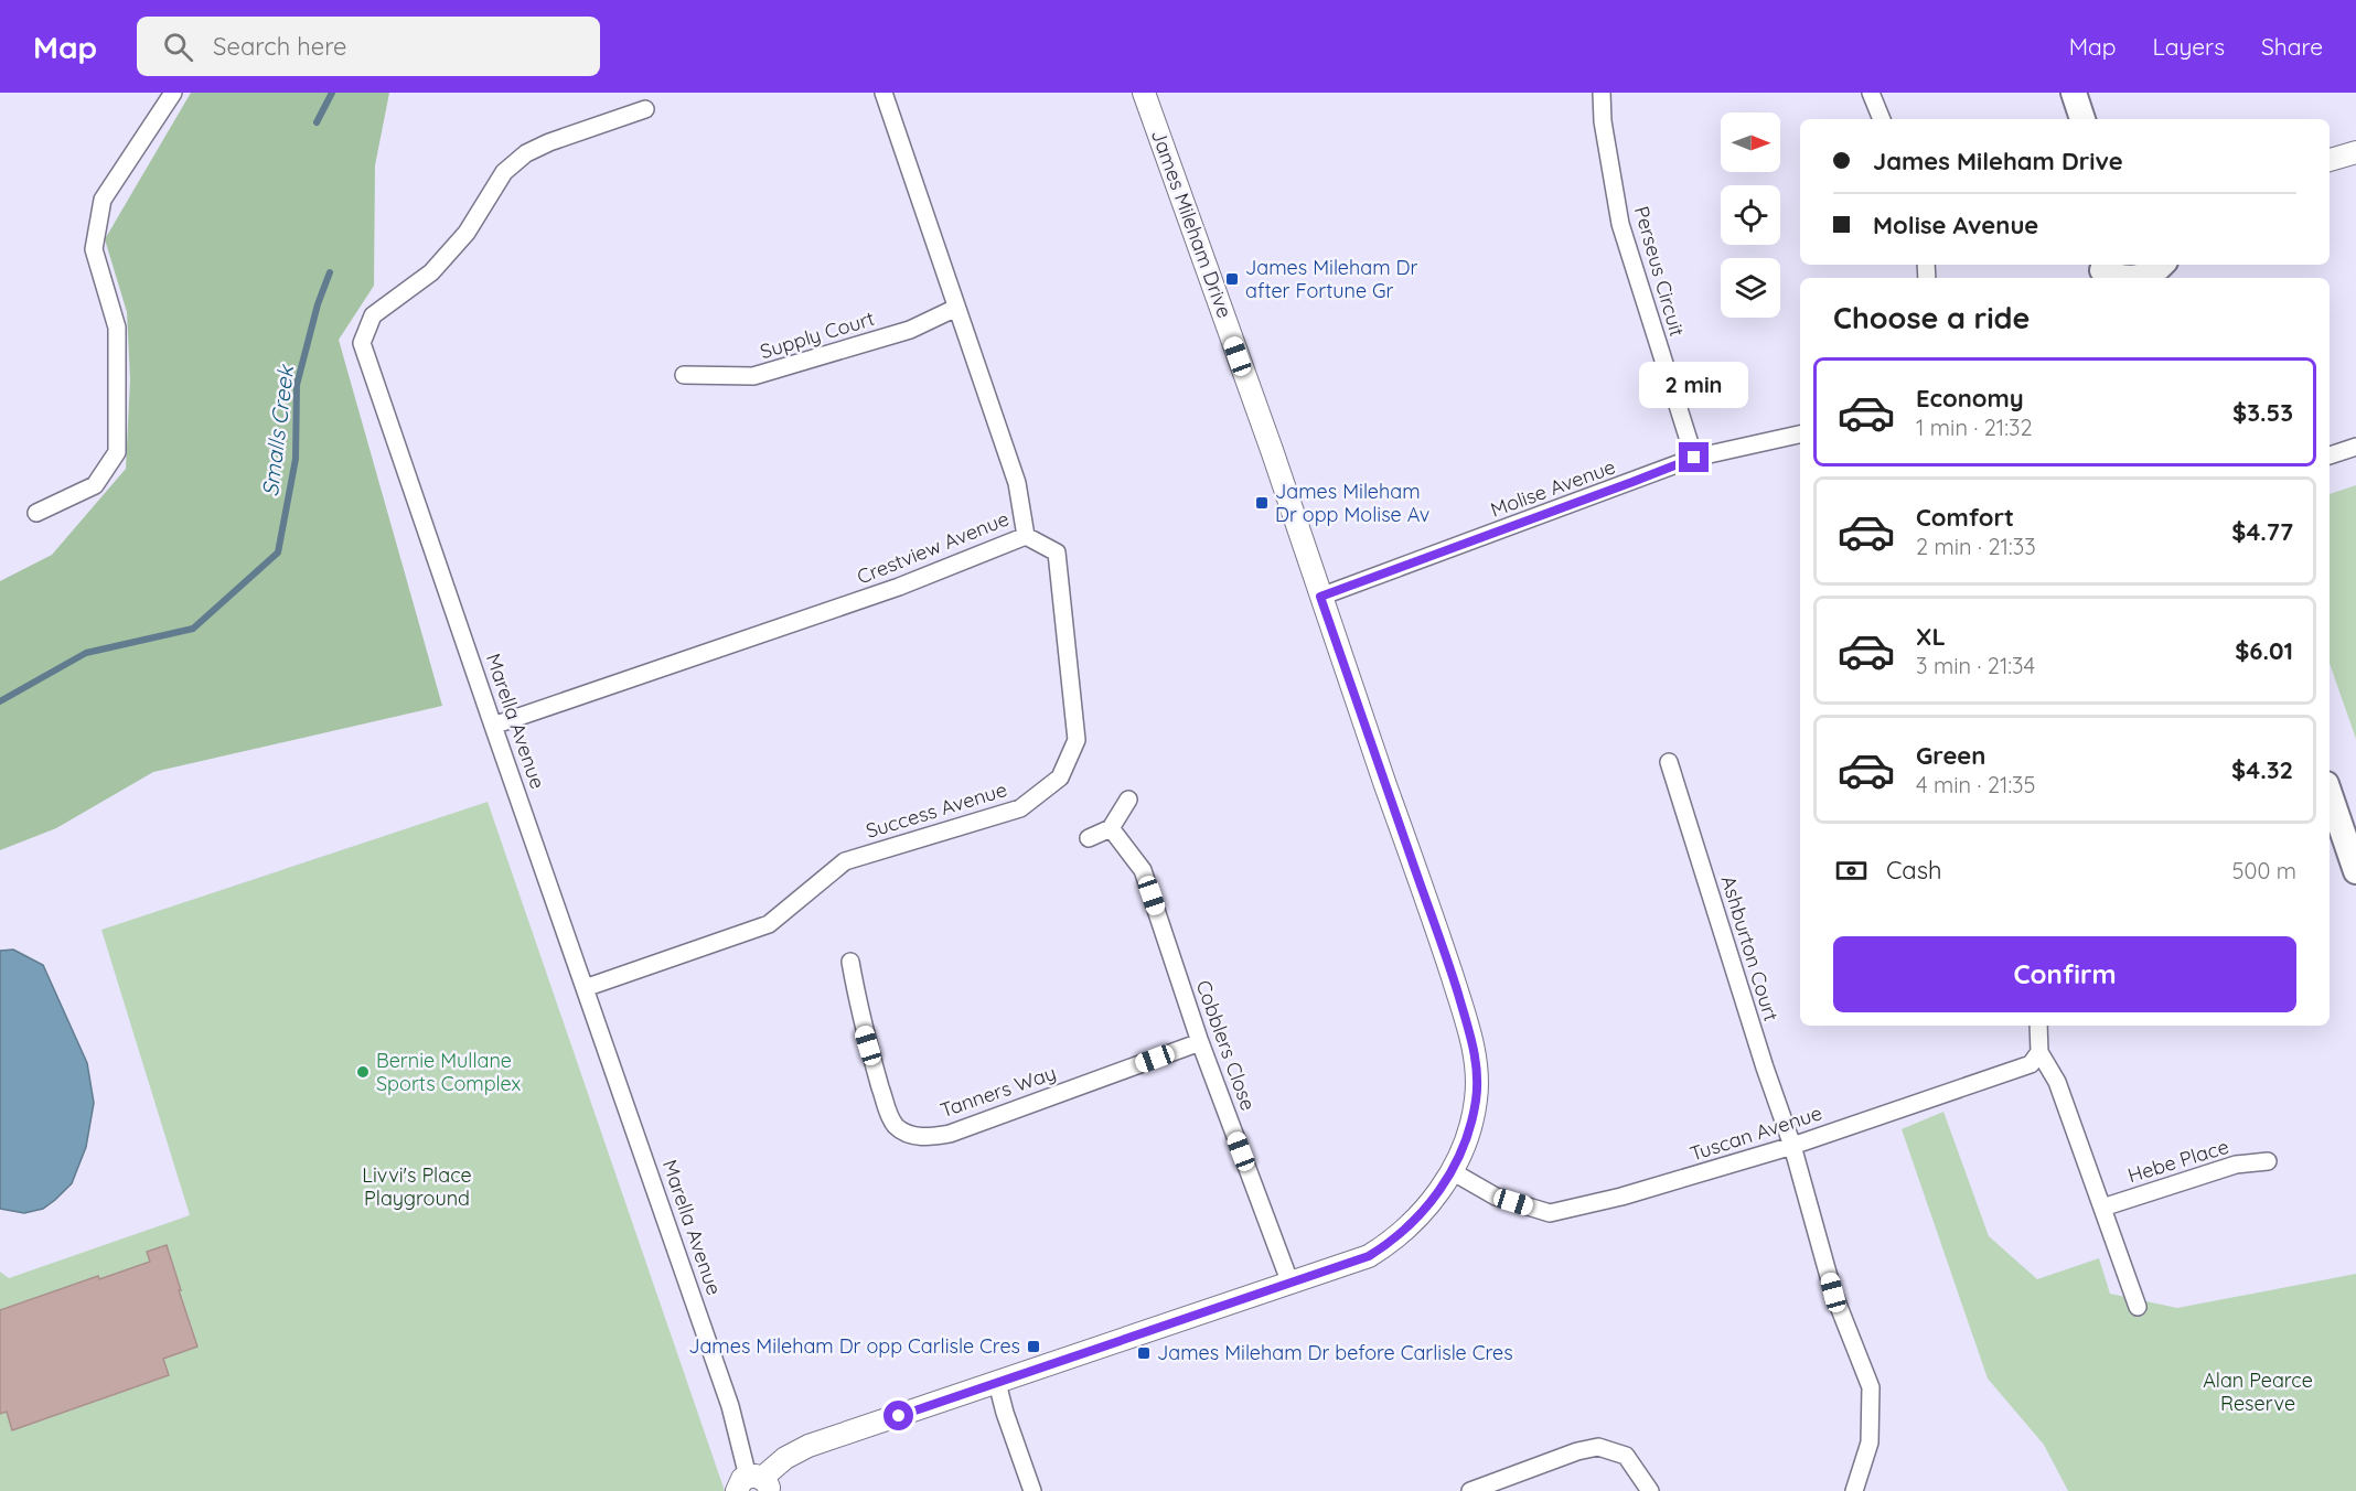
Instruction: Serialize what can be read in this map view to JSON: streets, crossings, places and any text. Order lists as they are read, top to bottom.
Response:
{
  "streets": {
    "street": [
      "James Mileham Drive",
      "Perseus Circuit",
      "Supply Court",
      "Molise Avenue",
      "Crestview Avenue",
      "Marella Avenue",
      "Success Avenue",
      "Ashburton Court",
      "Cobblers Close",
      "Tanners Way",
      "Tuscan Avenue",
      "Hebe Place"
    ]
  },
  "crossings": [
    ["James Mileham Drive", "Molise Avenue"],
    ["James Mileham Drive", "Marella Avenue"],
    ["James Mileham Drive", "Cobblers Close"],
    ["James Mileham Drive", "Tuscan Avenue"],
    ["Perseus Circuit", "Molise Avenue"],
    ["Supply Court", "Crestview Avenue"],
    ["Crestview Avenue", "Marella Avenue"],
    ["Crestview Avenue", "Success Avenue"],
    ["Marella Avenue", "Success Avenue"],
    ["Ashburton Court", "Tuscan Avenue"],
    ["Cobblers Close", "Tanners Way"]
  ],
  "water": ["Smalls Creek"],
  "parks": ["Livvi's Place Playground", "Alan Pearce Reserve"],
  "places": {
    "transit": [
      "James Mileham Dr after Fortune Gr",
      "James Mileham Dr opp Molise Av",
      "James Mileham Dr opp Carlisle Cres",
      "James Mileham Dr before Carlisle Cres"
    ],
    "other": ["Bernie Mullane Sports Complex"]
  },
  "north": "right",
  "page": {
    "header": "Map",
    "search": "Search here",
    "nav": ["Map", "Layers", "Share"],
    "banner": ["James Mileham Drive", "Molise Avenue"],
    "heading": "Choose a ride",
    "list": [
      {
        "name": "Economy",
        "note": "1 min · 21:32",
        "value": "$3.53"
      },
      {
        "name": "Comfort",
        "note": "2 min · 21:33",
        "value": "$4.77"
      },
      {
        "name": "XL",
        "note": "3 min · 21:34",
        "value": "$6.01"
      },
      {
        "name": "Green",
        "note": "4 min · 21:35",
        "value": "$4.32"
      }
    ],
    "bubble": "2 min",
    "pay": ["Cash", "500 m"],
    "buttons": "Confirm"
  }
}
